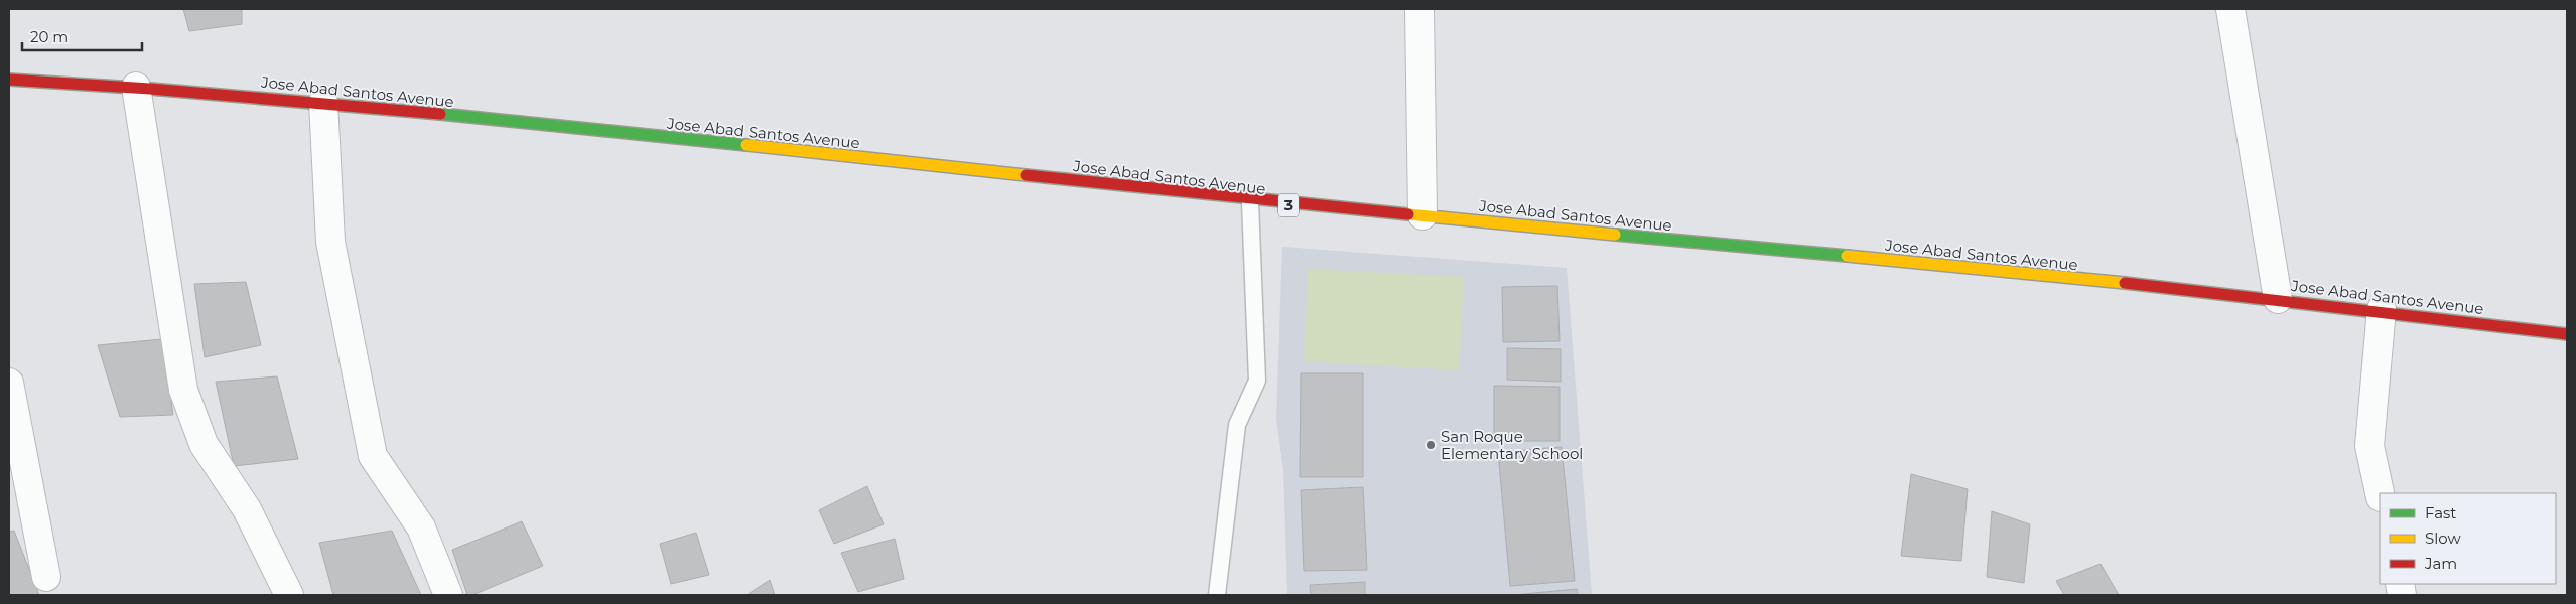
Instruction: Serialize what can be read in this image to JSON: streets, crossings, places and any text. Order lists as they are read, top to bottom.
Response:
{
  "streets": {
    "highway": ["Jose Abad Santos Avenue", "3"]
  },
  "places": ["San Roque Elementary School"],
  "legend": ["Fast", "Slow", "Jam"],
  "scale_bar": "20 m"
}
